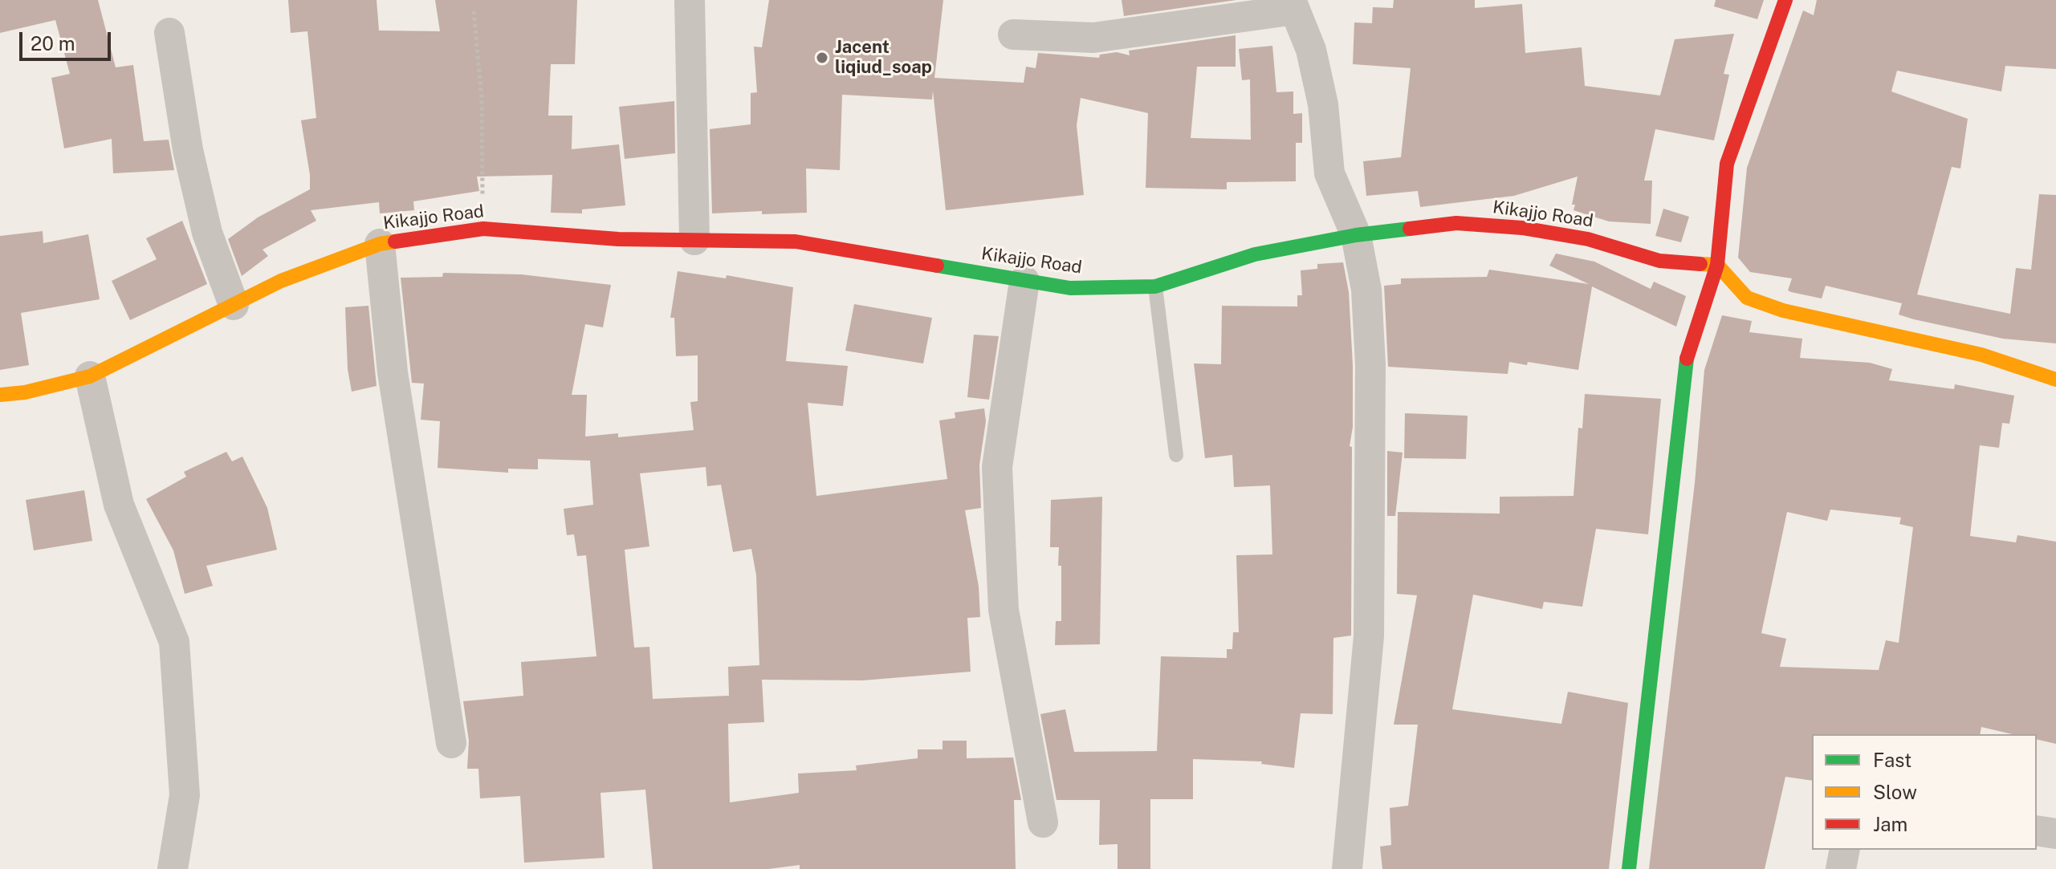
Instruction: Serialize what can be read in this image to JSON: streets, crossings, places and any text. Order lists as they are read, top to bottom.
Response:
{
  "streets": {
    "street": ["Kikajjo Road"]
  },
  "places": ["Jacent liqiud_soap"],
  "legend": ["Fast", "Slow", "Jam"],
  "scale_bar": "20 m"
}
